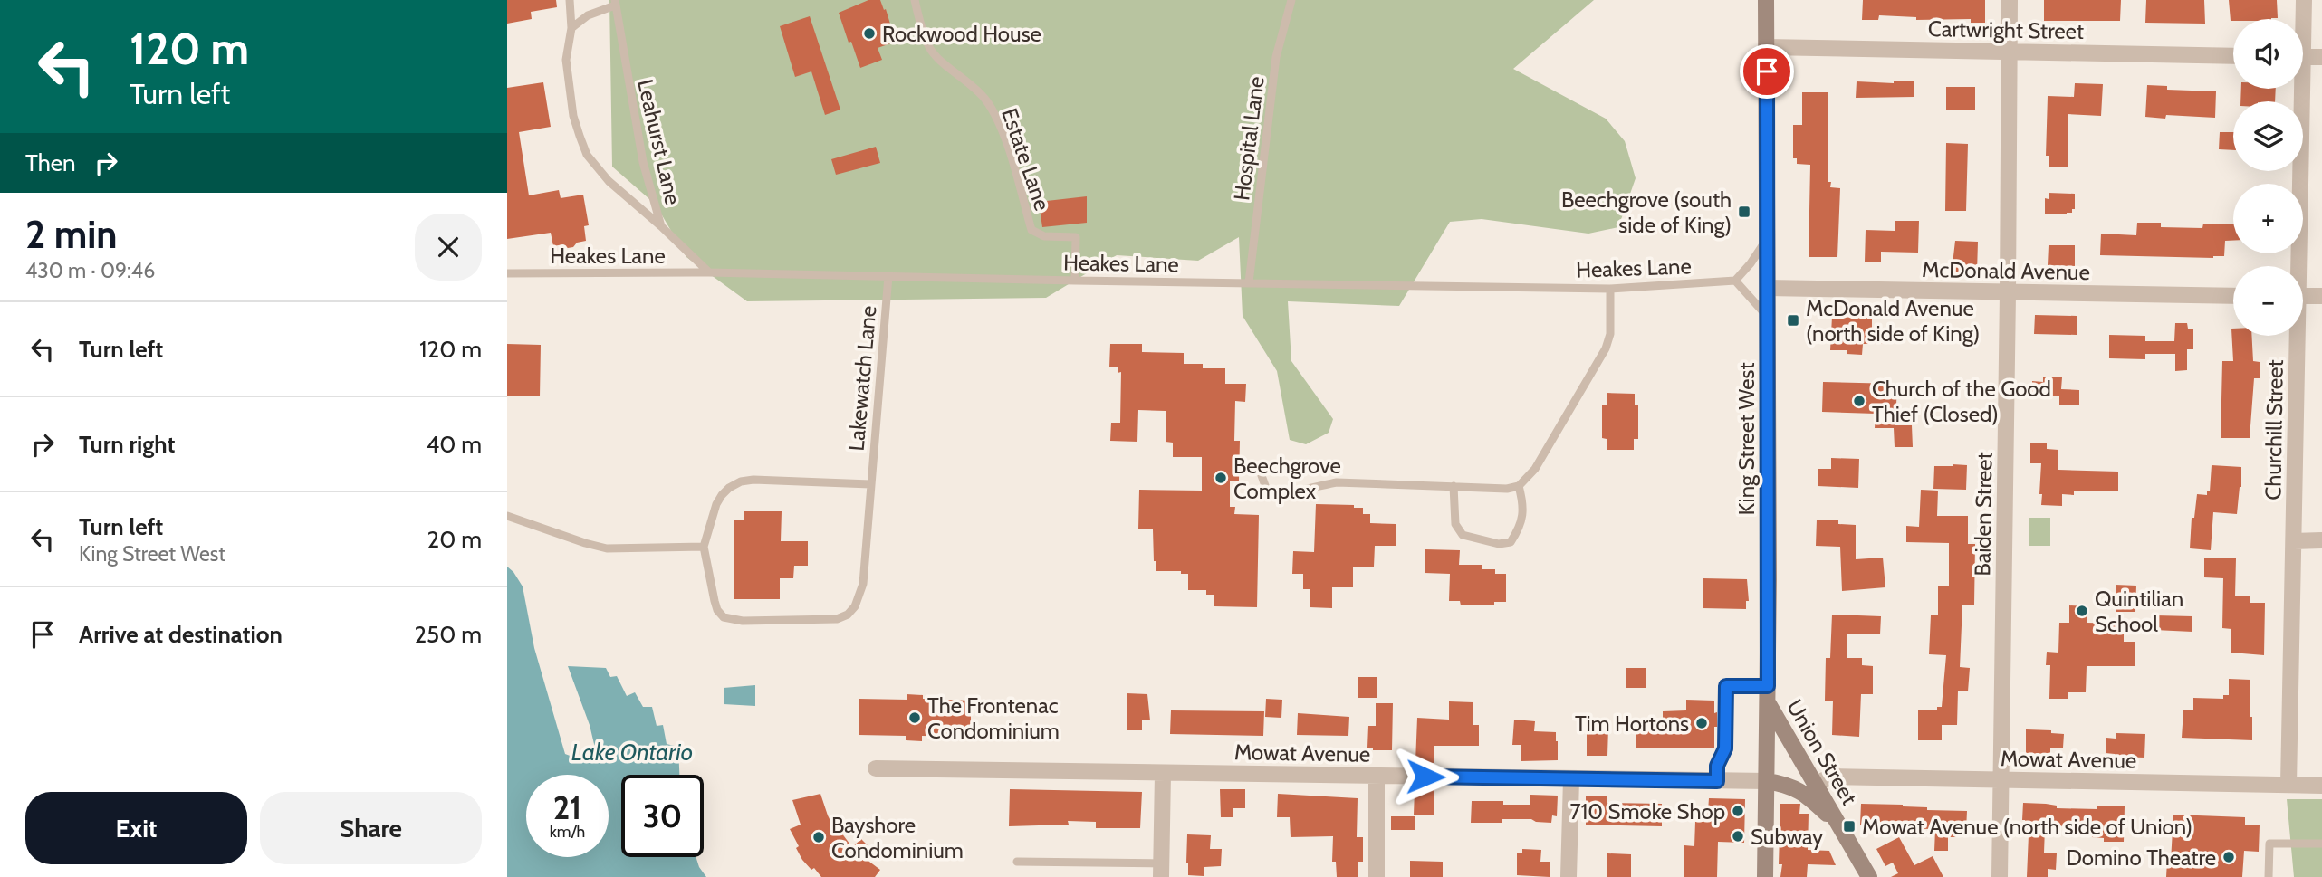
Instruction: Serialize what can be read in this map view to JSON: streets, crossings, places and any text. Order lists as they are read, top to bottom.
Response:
{
  "streets": {
    "main road": ["King Street West", "Union Street"],
    "street": [
      "Cartwright Street",
      "McDonald Avenue",
      "Churchill Street",
      "Baiden Street",
      "Mowat Avenue"
    ],
    "lane": [
      "Hospital Lane",
      "Leahurst Lane",
      "Estate Lane",
      "Heakes Lane",
      "Lakewatch Lane"
    ]
  },
  "crossings": [
    ["Cartwright Street", "King Street West"],
    ["Cartwright Street", "Baiden Street"],
    ["Hospital Lane", "Heakes Lane"],
    ["Leahurst Lane", "Heakes Lane"],
    ["Estate Lane", "Heakes Lane"],
    ["Heakes Lane", "Lakewatch Lane"],
    ["McDonald Avenue", "King Street West"],
    ["McDonald Avenue", "Baiden Street"],
    ["Churchill Street", "Mowat Avenue"],
    ["King Street West", "Union Street"],
    ["King Street West", "Mowat Avenue"],
    ["Baiden Street", "Mowat Avenue"],
    ["Union Street", "Mowat Avenue"]
  ],
  "water": ["Lake Ontario"],
  "places": {
    "other": [
      "Rockwood House",
      "Church of the Good Thief (Closed)",
      "Beechgrove Complex",
      "Quintilian School",
      "The Frontenac Condominium",
      "Tim Hortons",
      "710 Smoke Shop",
      "Subway",
      "Bayshore Condominium",
      "Domino Theatre"
    ],
    "transit": ["Beechgrove (south side of King)", "McDonald Avenue (north side of King)", "Mowat Avenue (north side of Union)"]
  },
  "page": {
    "turn": ["120 m", "Turn left"],
    "map_buttons": ["+", "−"],
    "then": "Then",
    "heading": ["2 min", "430 m · 09:46"],
    "list": [
      {
        "name": "Turn left",
        "value": "120 m"
      },
      {
        "name": "Turn right",
        "value": "40 m"
      },
      {
        "name": "Turn left",
        "note": "King Street West",
        "value": "20 m"
      },
      {
        "name": "Arrive at destination",
        "value": "250 m"
      }
    ],
    "speed": "21 km/h",
    "limit": "30",
    "buttons": ["Exit", "Share"]
  }
}
